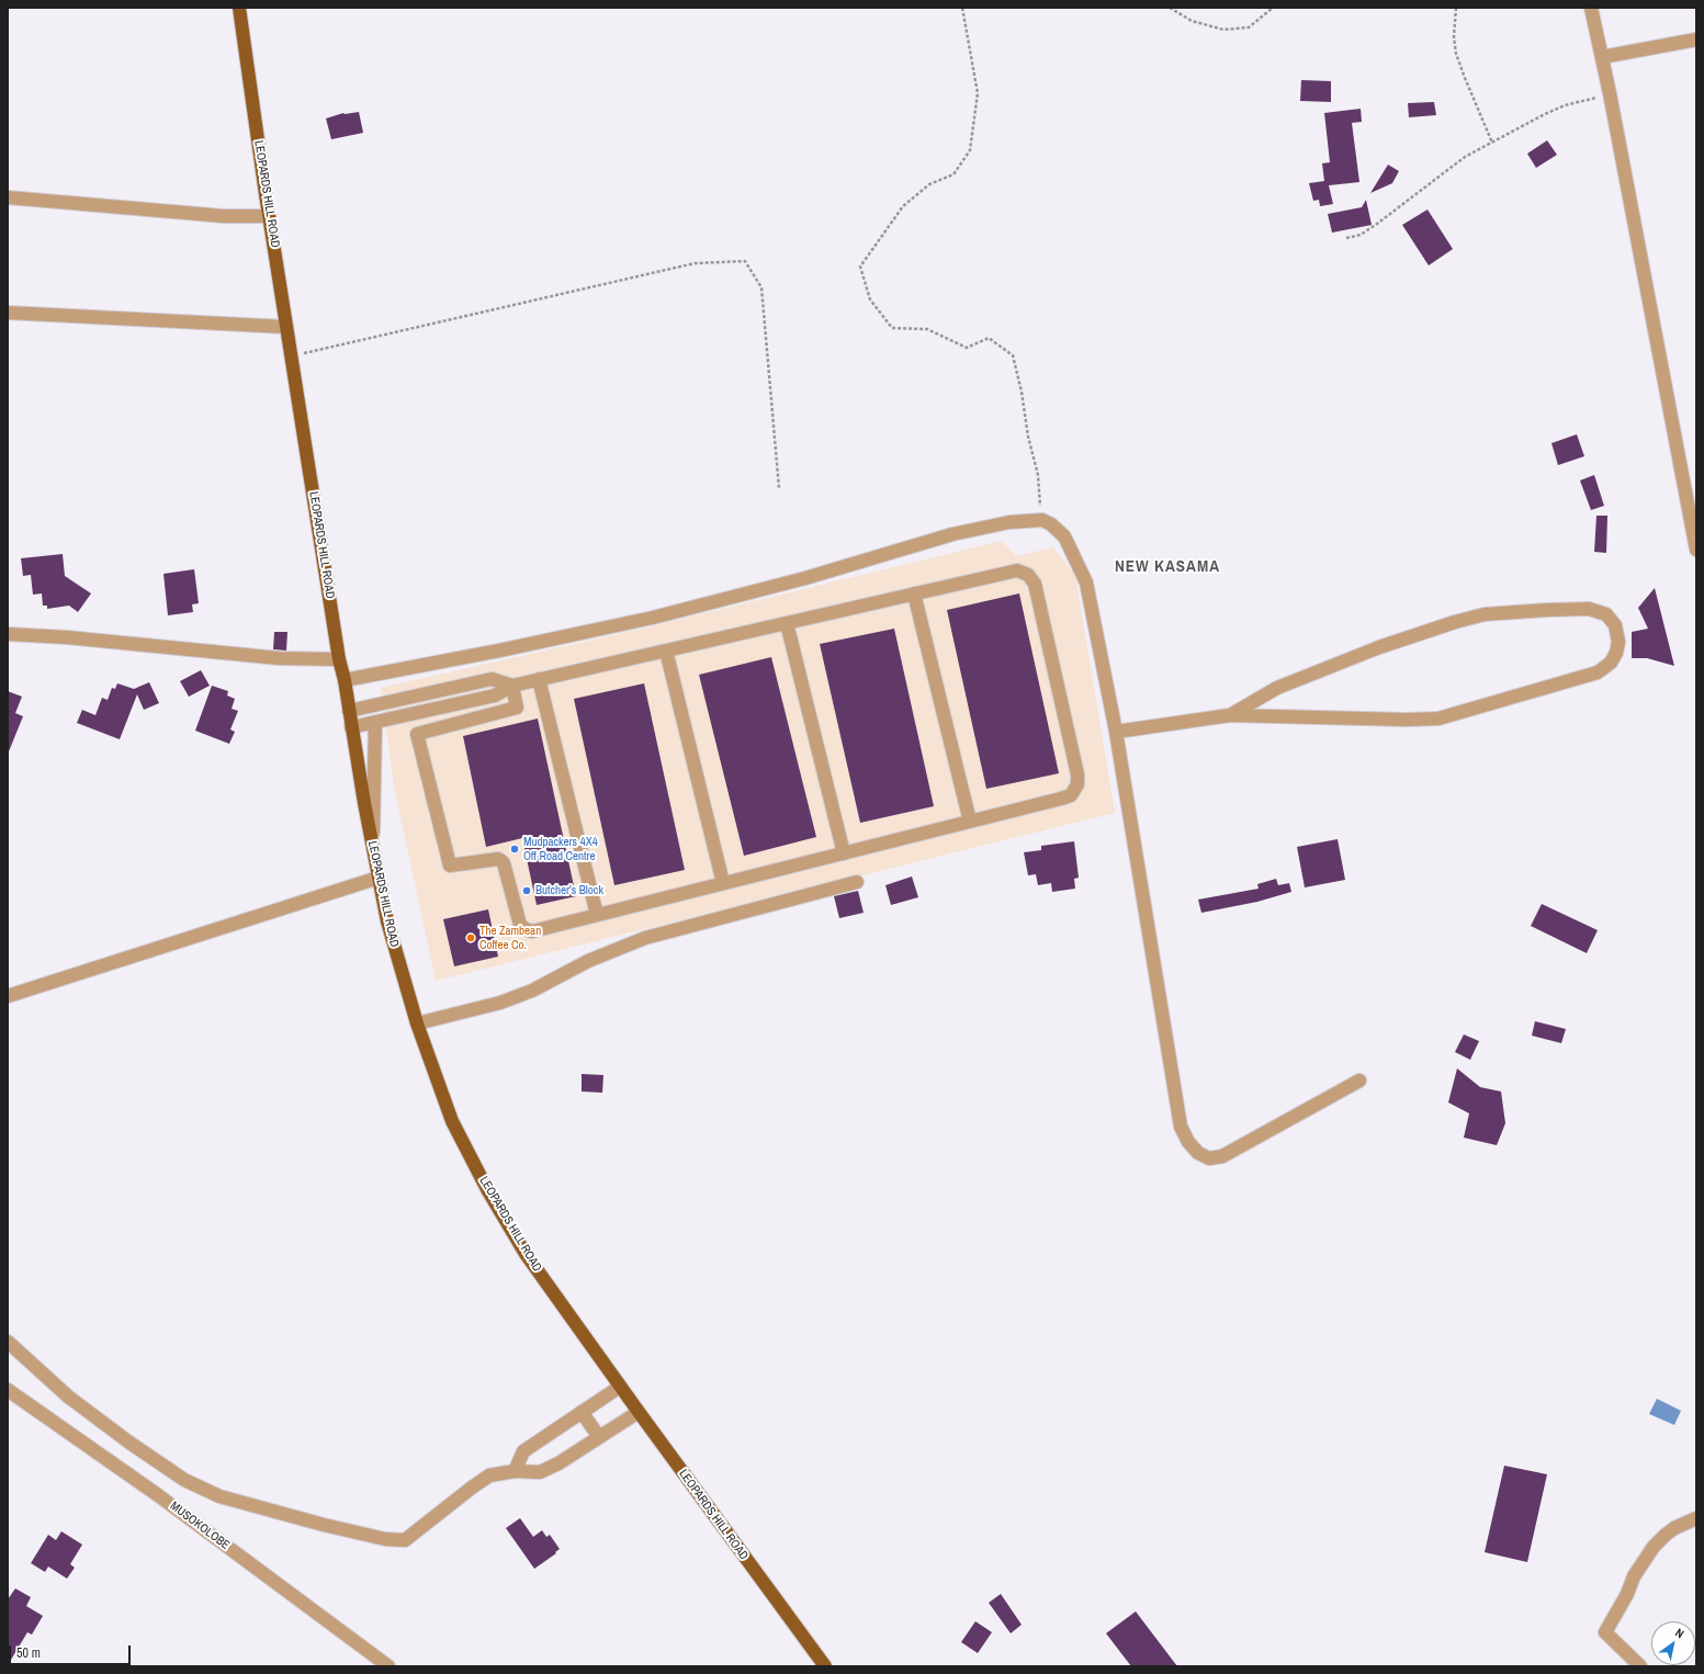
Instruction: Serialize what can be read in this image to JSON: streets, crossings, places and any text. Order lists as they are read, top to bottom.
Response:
{
  "streets": {
    "main road": ["LEOPARDS HILL ROAD"],
    "street": ["MUSOKOLOBE"]
  },
  "districts": ["NEW KASAMA"],
  "places": ["Mudpackers 4X4 Off Road Centre", "Butcher's Block", "The Zambean Coffee Co."],
  "scale_bar": "50 m",
  "north": "top right"
}
